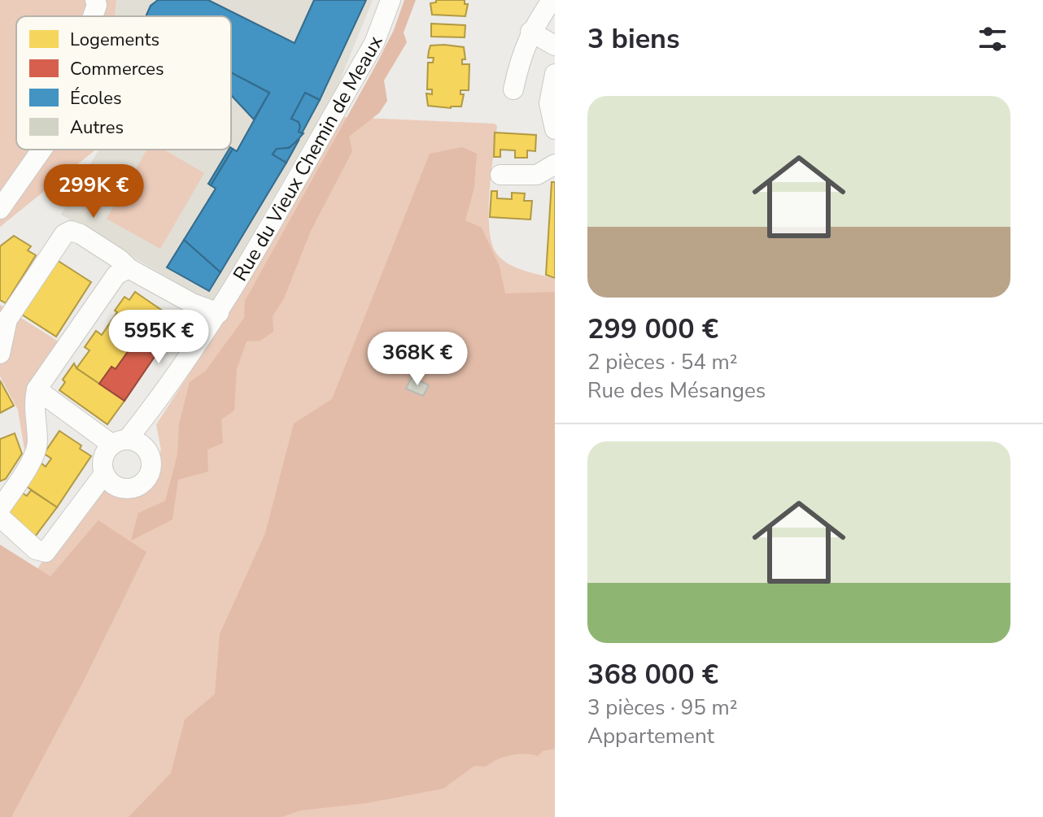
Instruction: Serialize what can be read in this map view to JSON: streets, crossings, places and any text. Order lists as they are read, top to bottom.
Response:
{
  "streets": {
    "street": ["Rue du Vieux Chemin de Meaux"]
  },
  "legend": [
    "Logements",
    "Commerces",
    "Écoles",
    "Autres"
  ],
  "page": {
    "heading": "3 biens",
    "list": [
      {
        "name": "299 000 €",
        "note": "2 pièces · 54 m² · Rue des Mésanges"
      },
      {
        "name": "368 000 €",
        "note": "3 pièces · 95 m² · Appartement"
      }
    ],
    "price": ["299K €", "595K €", "368K €"]
  }
}
